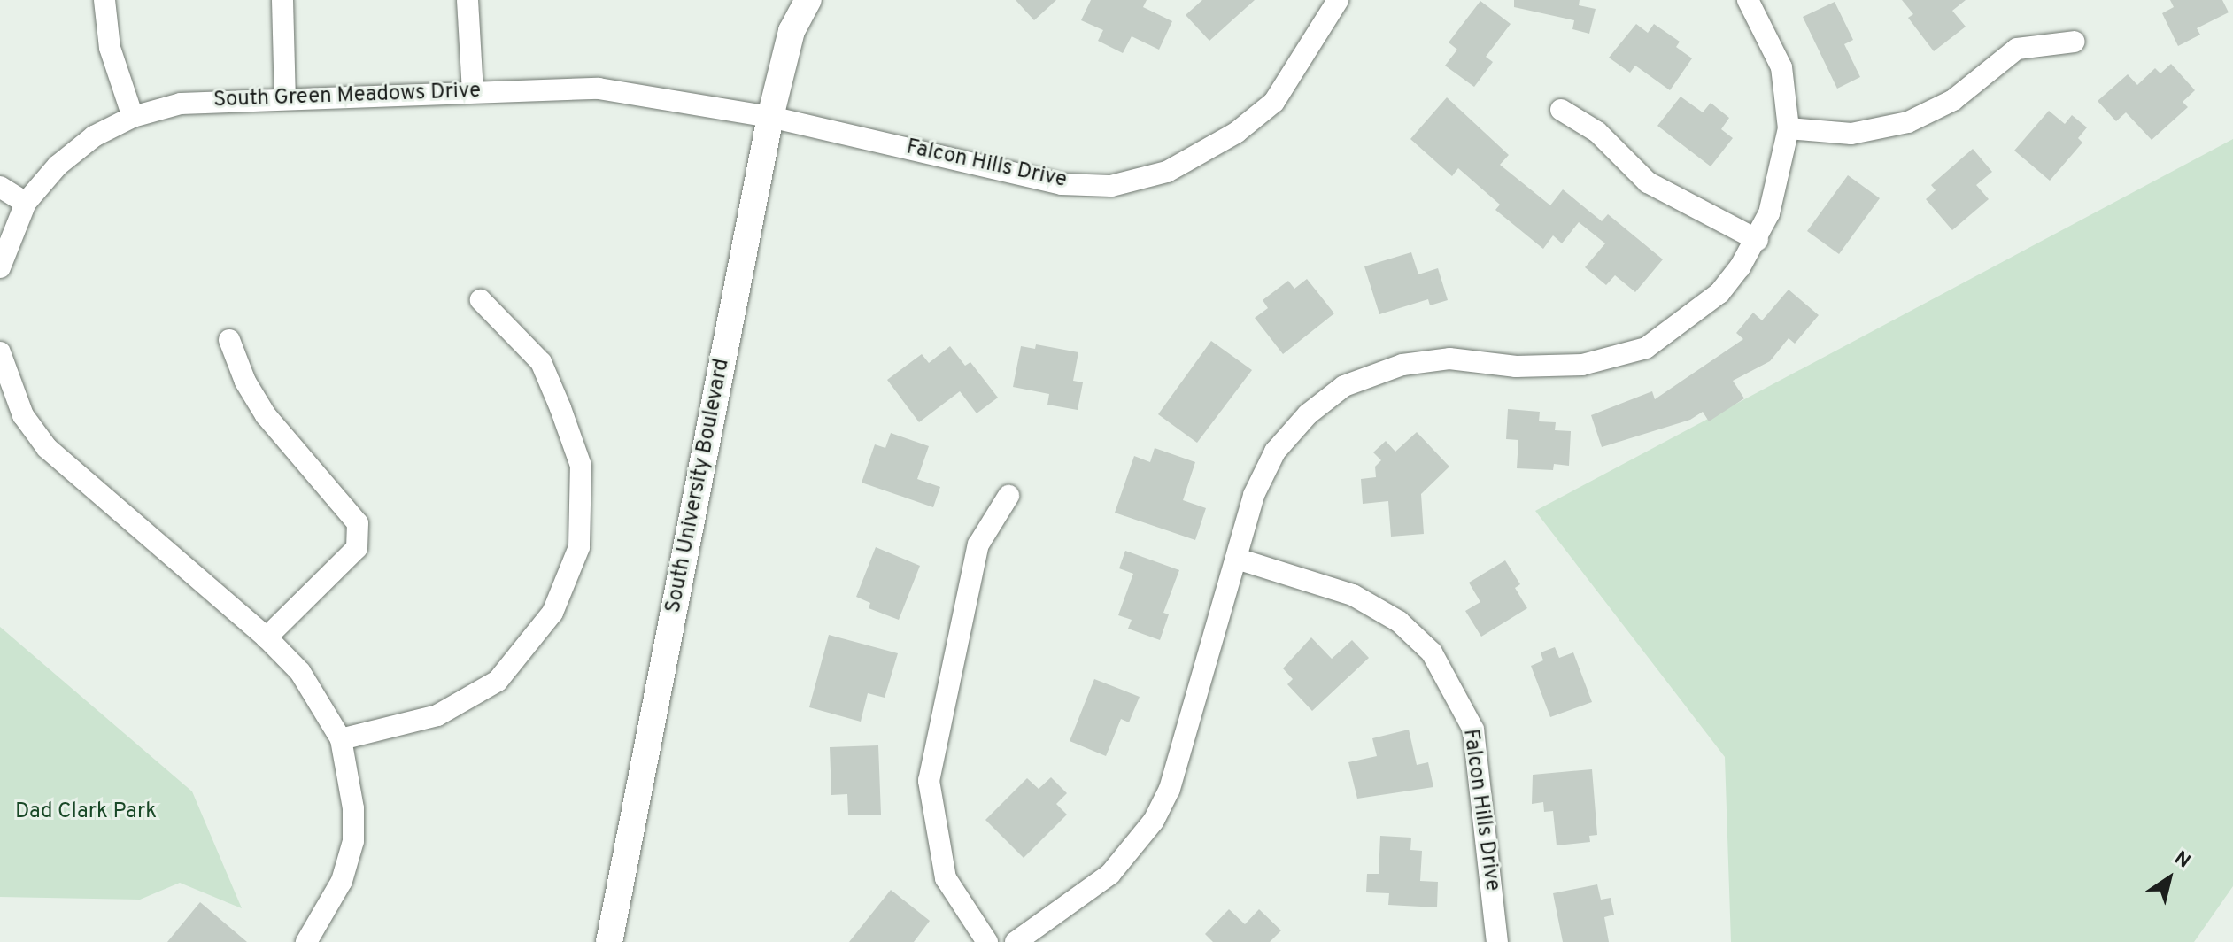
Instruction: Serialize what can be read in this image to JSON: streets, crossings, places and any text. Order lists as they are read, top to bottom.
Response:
{
  "streets": {
    "main road": ["South University Boulevard"],
    "street": ["South Green Meadows Drive", "Falcon Hills Drive"]
  },
  "crossings": [
    ["South Green Meadows Drive", "Falcon Hills Drive"],
    ["South Green Meadows Drive", "South University Boulevard"],
    ["Falcon Hills Drive", "South University Boulevard"]
  ],
  "parks": ["Dad Clark Park"],
  "north": "top right"
}
